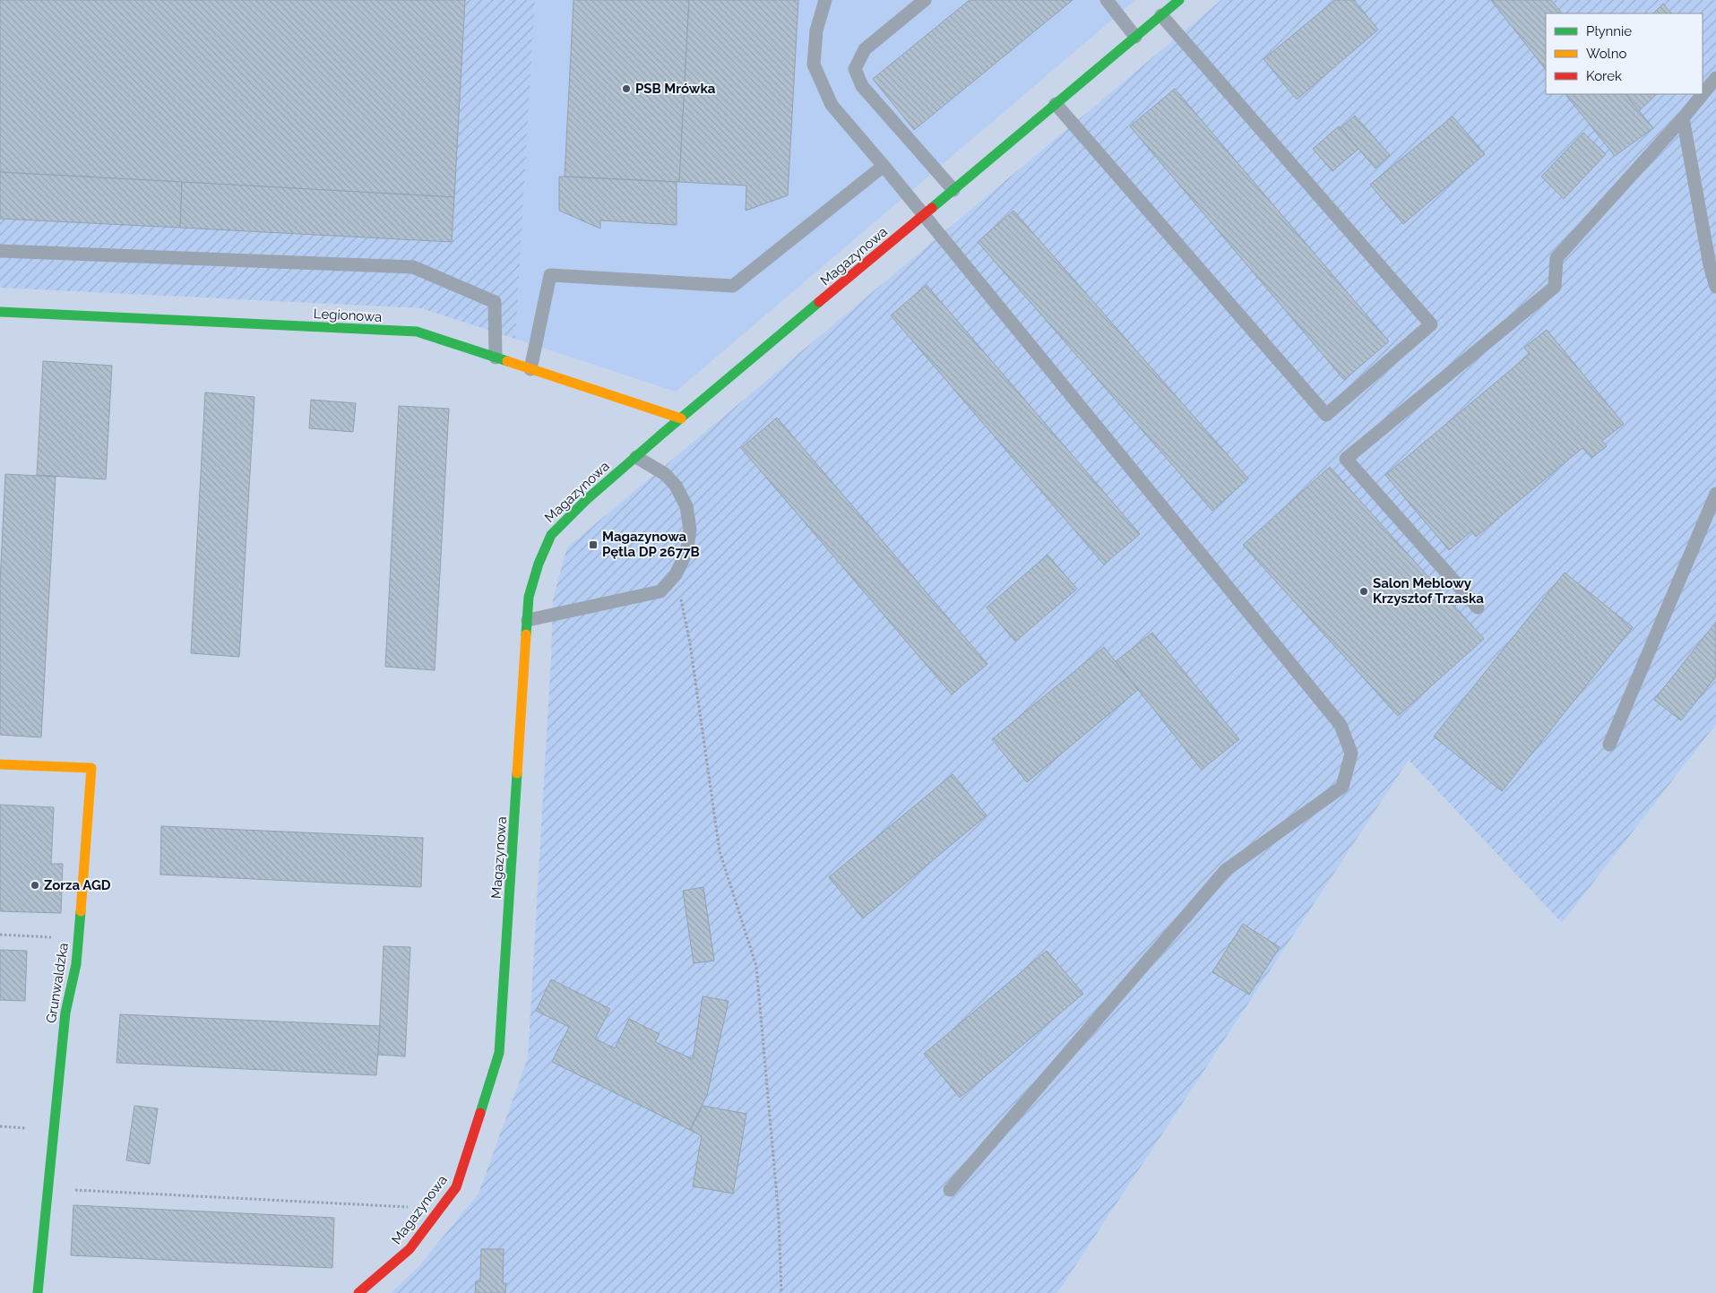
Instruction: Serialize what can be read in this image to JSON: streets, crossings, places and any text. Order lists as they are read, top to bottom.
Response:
{
  "streets": {
    "street": ["Magazynowa", "Legionowa", "Grunwaldzka"]
  },
  "crossings": [
    ["Magazynowa", "Legionowa"]
  ],
  "places": {
    "other": ["PSB Mrówka", "Salon Meblowy Krzysztof Trzaska", "Zorza AGD"],
    "transit": ["Magazynowa Pętla DP 2677B"]
  },
  "legend": ["Płynnie", "Wolno", "Korek"]
}
